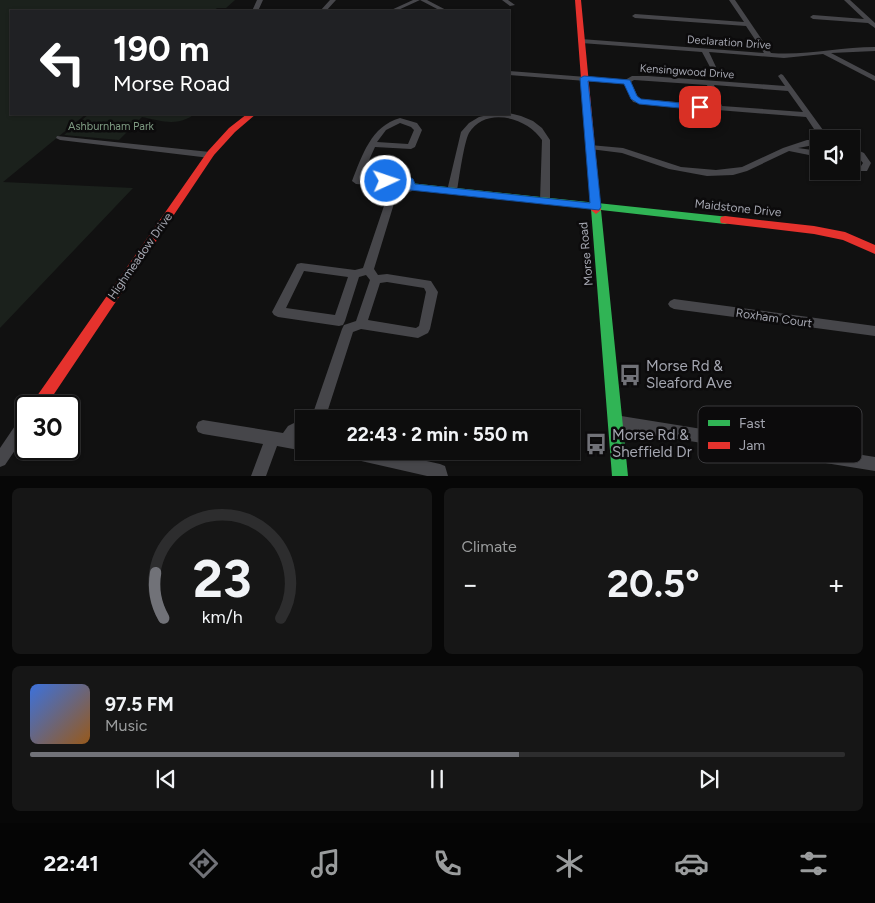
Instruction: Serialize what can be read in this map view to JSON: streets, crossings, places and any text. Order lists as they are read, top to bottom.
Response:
{
  "streets": {
    "street": [
      "Declaration Drive",
      "Kensingwood Drive",
      "Maidstone Drive",
      "Morse Road",
      "Highmeadow Drive",
      "Roxham Court"
    ]
  },
  "crossings": [
    ["Declaration Drive", "Morse Road"],
    ["Kensingwood Drive", "Morse Road"],
    ["Maidstone Drive", "Morse Road"]
  ],
  "parks": ["Ashburnham Park"],
  "places": {
    "bus stop": ["Morse Rd & Sleaford Ave", "Morse Rd & Sheffield Dr"]
  },
  "legend": ["Fast", "Jam"],
  "page": {
    "turn": ["190 m", "Morse Road"],
    "limit": "30",
    "trip": "22:43 · 2 min · 550 m",
    "tile": "Climate",
    "heat": ["−", "20.5°", "+"],
    "song": ["97.5 FM", "Music"],
    "tabs": "22:41",
    "gauge": ["23", "km/h"]
  }
}
